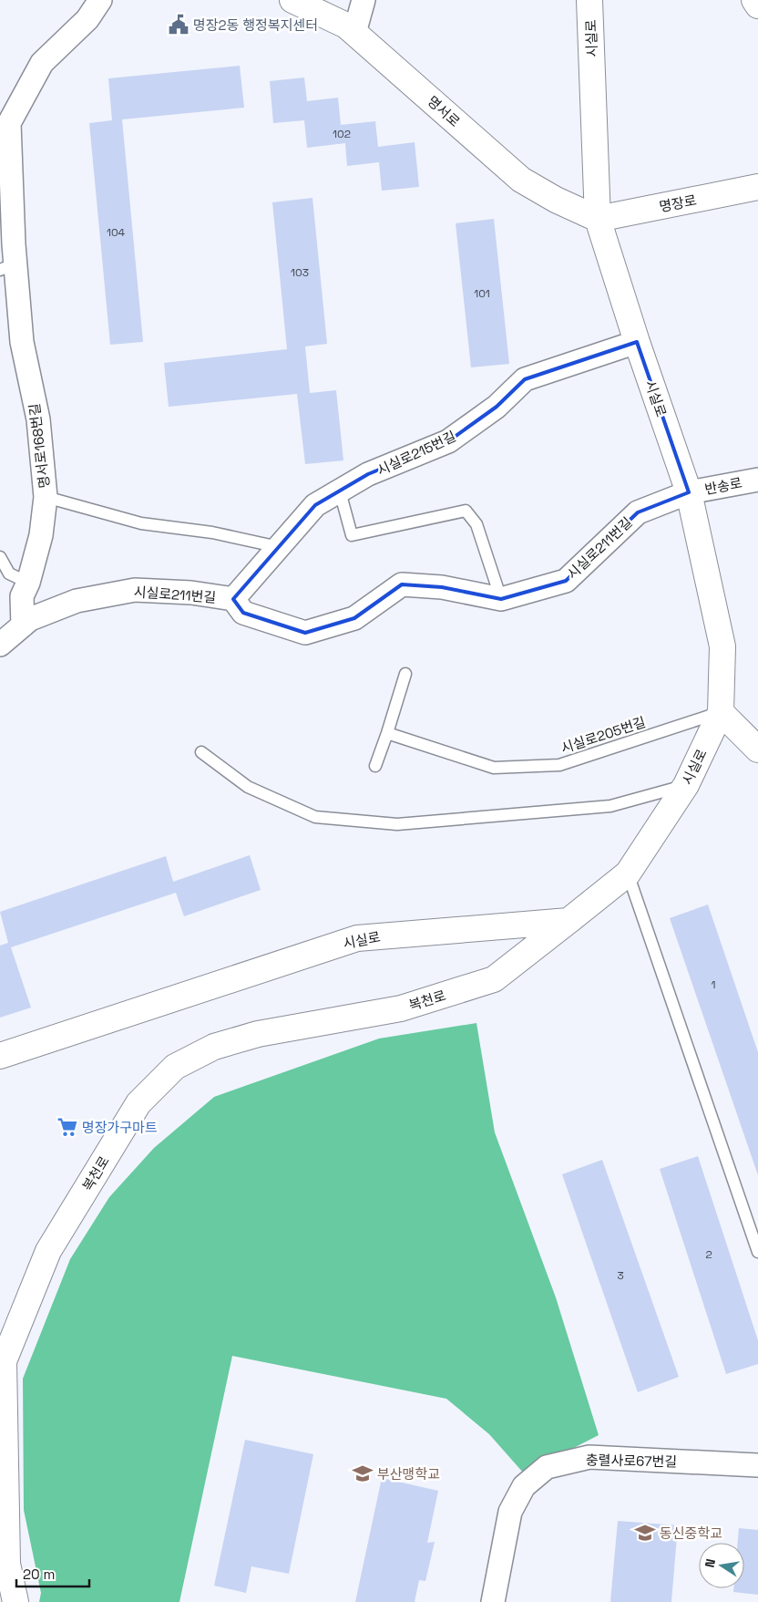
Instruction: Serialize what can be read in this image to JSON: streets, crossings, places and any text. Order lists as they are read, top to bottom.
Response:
{
  "streets": {
    "main road": [
      "시실로",
      "명서로",
      "명장로",
      "복천로"
    ],
    "street": [
      "명서로168번길",
      "시실로215번길",
      "반송로",
      "시실로211번길",
      "충렬사로67번길"
    ],
    "lane": ["시실로205번길"]
  },
  "crossings": [
    ["시실로", "명서로"],
    ["시실로", "명장로"],
    ["시실로", "시실로215번길"],
    ["시실로", "반송로"],
    ["시실로", "시실로211번길"],
    ["시실로", "시실로205번길"],
    ["시실로", "복천로"],
    ["명서로", "명장로"],
    ["명서로168번길", "시실로211번길"],
    ["시실로215번길", "시실로211번길"],
    ["반송로", "시실로211번길"]
  ],
  "places": {
    "public building": ["명장2동 행정복지센터"],
    "supermarket": ["명장가구마트"],
    "school or university": ["부산맹학교", "동신중학교"]
  },
  "house_numbers": [
    "102",
    "104",
    "103",
    "101",
    "1",
    "2",
    "3"
  ],
  "scale_bar": "20 m",
  "north": "left"
}
